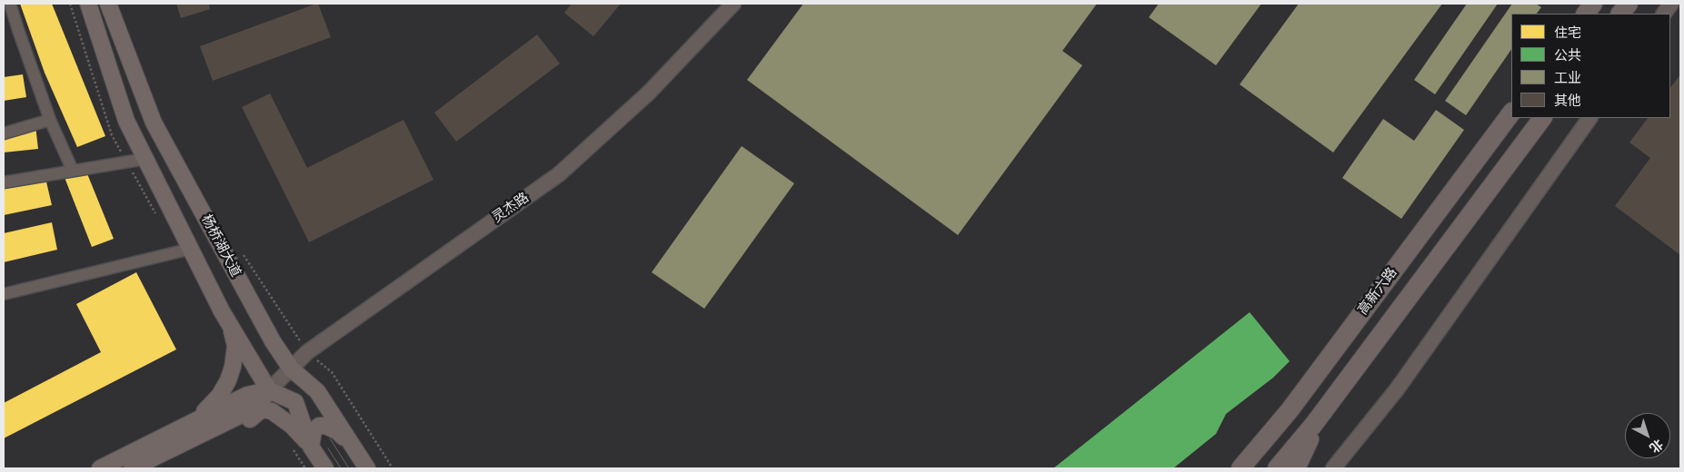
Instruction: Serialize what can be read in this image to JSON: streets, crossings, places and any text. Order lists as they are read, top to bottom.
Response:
{
  "streets": {
    "main road": ["杨桥湖大道", "高新六路"],
    "street": ["灵杰路"]
  },
  "crossings": [
    ["灵杰路", "杨桥湖大道"]
  ],
  "legend": [
    "住宅",
    "公共",
    "工业",
    "其他"
  ],
  "north": "bottom right"
}
